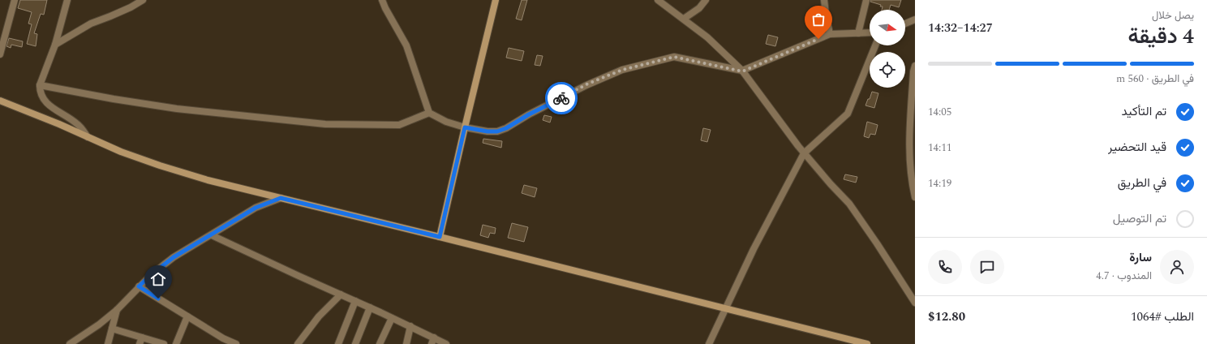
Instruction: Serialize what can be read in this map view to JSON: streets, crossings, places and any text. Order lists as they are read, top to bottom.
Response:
{
  "north": "right",
  "page": {
    "heading": ["4 دقيقة", "يصل خلال", "14:27–14:32"],
    "panel": [
      "سارة",
      "المندوب · 4.7",
      "الطلب #1064",
      "$12.80"
    ],
    "bar": "في الطريق · 560 m",
    "list": [
      ["تم التأكيد", "14:05"],
      ["قيد التحضير", "14:11"],
      ["في الطريق", "14:19"],
      "تم التوصيل"
    ]
  }
}
